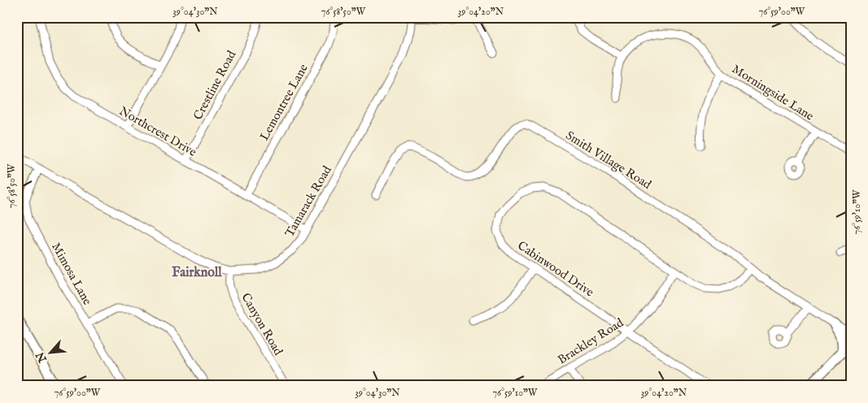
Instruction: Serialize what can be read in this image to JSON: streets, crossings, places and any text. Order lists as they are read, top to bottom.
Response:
{
  "streets": {
    "street": [
      "Crestline Road",
      "Morningside Lane",
      "Lemontree Lane",
      "Northcrest Drive",
      "Smith Village Road",
      "Tamarack Road",
      "Cabinwood Drive",
      "Mimosa Lane",
      "Canyon Road",
      "Brackley Road"
    ]
  },
  "crossings": [
    ["Crestline Road", "Northcrest Drive"],
    ["Lemontree Lane", "Northcrest Drive"],
    ["Northcrest Drive", "Tamarack Road"],
    ["Smith Village Road", "Cabinwood Drive"],
    ["Tamarack Road", "Mimosa Lane"],
    ["Tamarack Road", "Canyon Road"],
    ["Cabinwood Drive", "Brackley Road"]
  ],
  "districts": ["Fairknoll"],
  "north": "bottom left",
  "coordinates": [
    "39°04'30\"N",
    "76°58'50\"W",
    "39°04'20\"N",
    "76°59'00\"W",
    "76°59'10\"W"
  ]
}
